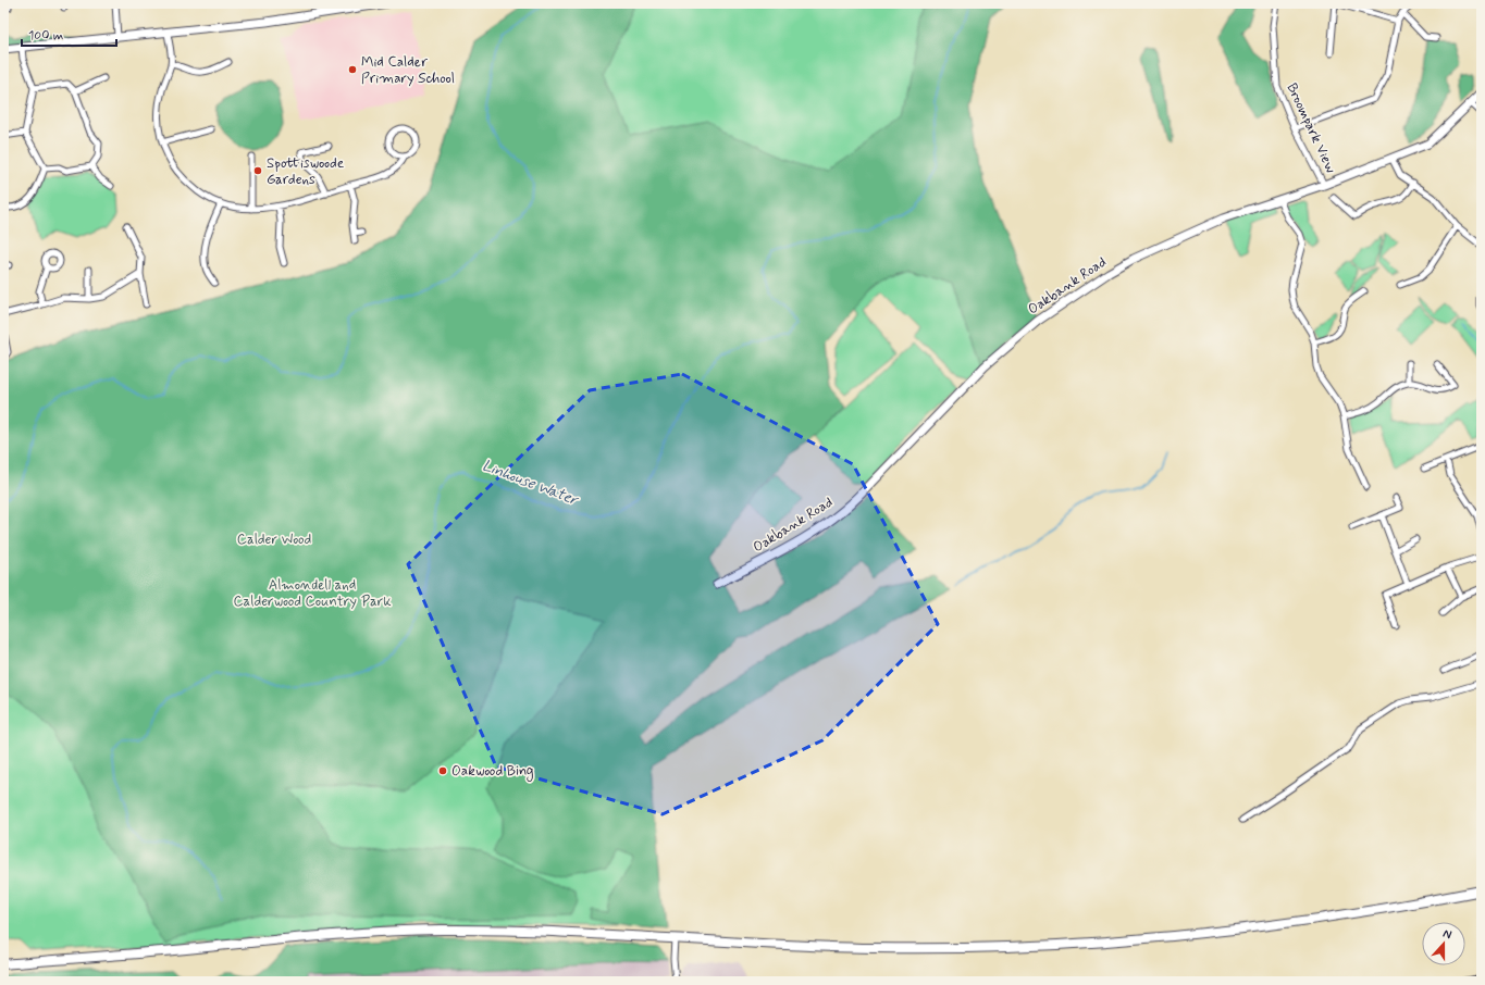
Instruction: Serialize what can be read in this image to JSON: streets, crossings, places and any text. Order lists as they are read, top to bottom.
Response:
{
  "streets": {
    "street": ["Broompark View", "Oakbank Road"]
  },
  "crossings": [
    ["Broompark View", "Oakbank Road"]
  ],
  "water": ["Linhouse Water"],
  "parks": ["Calder Wood", "Almondell and Calderwood Country Park"],
  "places": ["Mid Calder Primary School", "Spottiswoode Gardens", "Oakwood Bing"],
  "scale_bar": "100 m",
  "north": "top"
}
